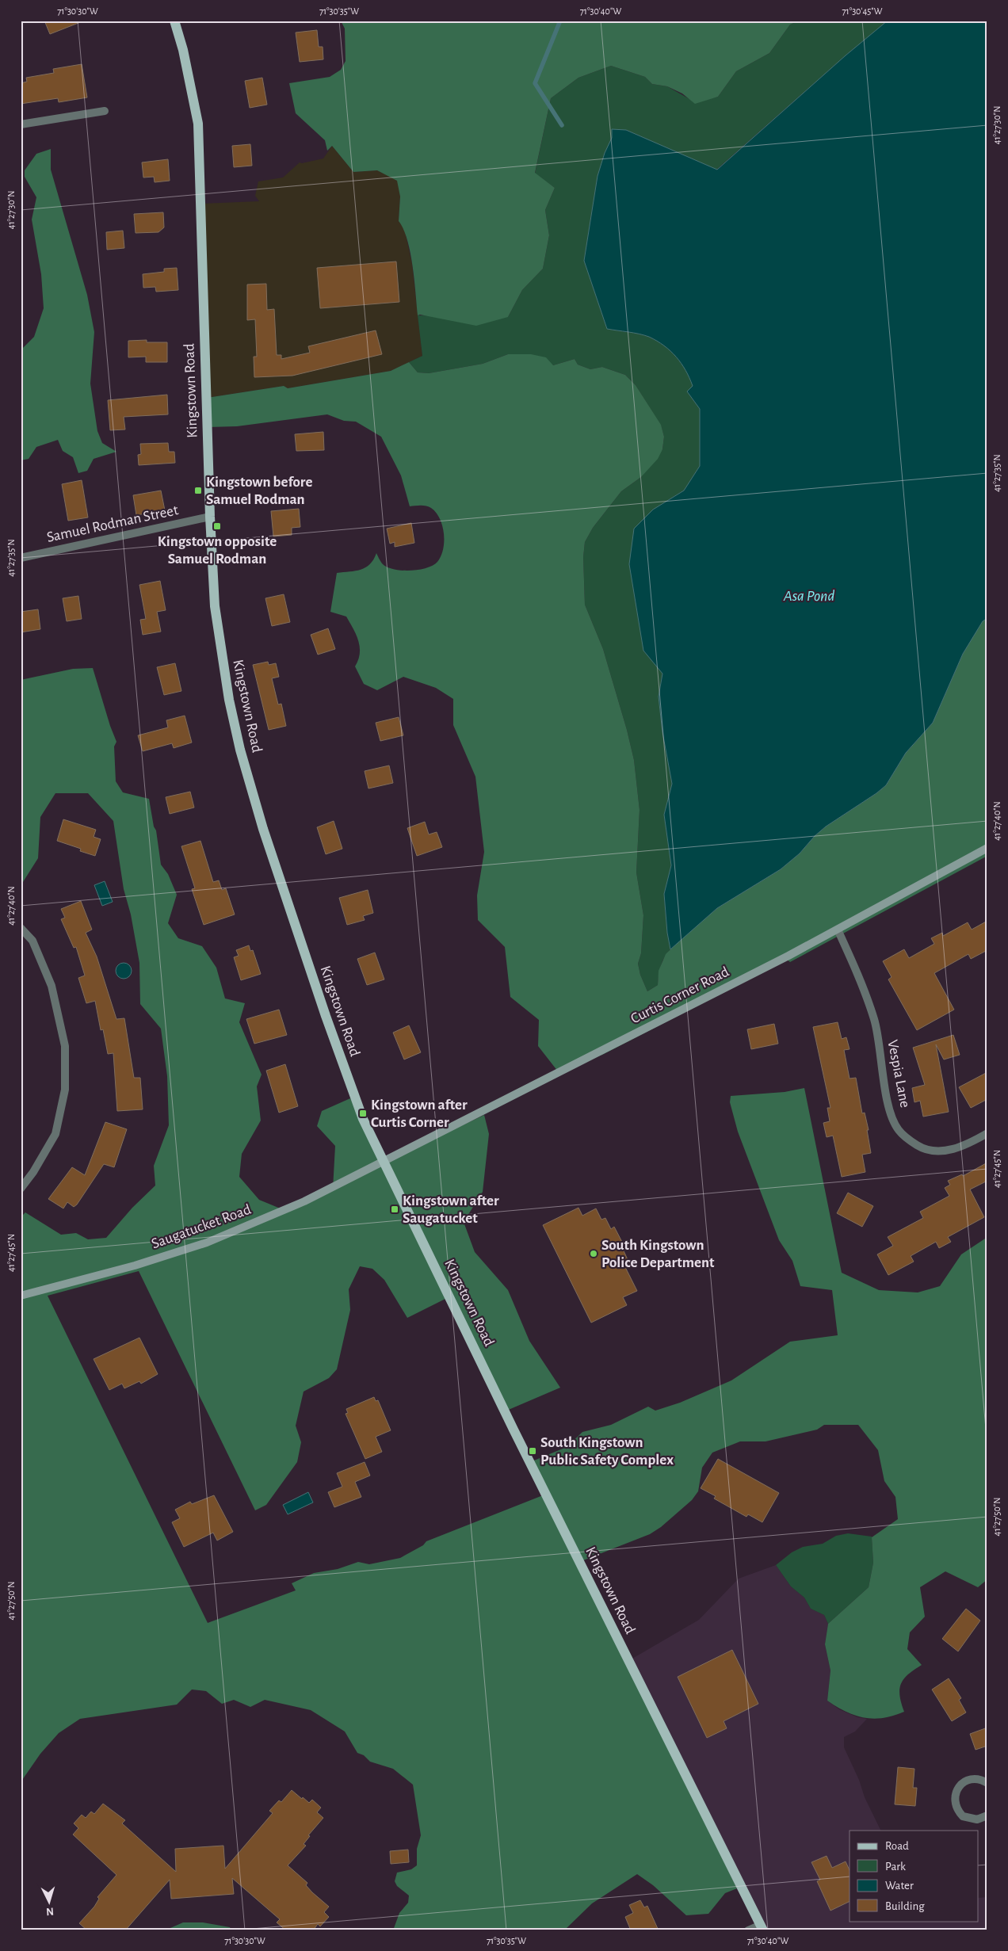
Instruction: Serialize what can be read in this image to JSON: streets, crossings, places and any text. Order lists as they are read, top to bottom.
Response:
{
  "streets": {
    "main road": ["Kingstown Road"],
    "street": [
      "Samuel Rodman Street",
      "Curtis Corner Road",
      "Vespia Lane",
      "Saugatucket Road"
    ]
  },
  "crossings": [
    ["Kingstown Road", "Samuel Rodman Street"],
    ["Kingstown Road", "Curtis Corner Road"],
    ["Kingstown Road", "Saugatucket Road"],
    ["Curtis Corner Road", "Vespia Lane"],
    ["Curtis Corner Road", "Saugatucket Road"]
  ],
  "water": ["Asa Pond"],
  "places": {
    "transit": [
      "Kingstown before Samuel Rodman",
      "Kingstown opposite Samuel Rodman",
      "Kingstown after Curtis Corner",
      "Kingstown after Saugatucket",
      "South Kingstown Public Safety Complex"
    ],
    "other": ["South Kingstown Police Department"]
  },
  "legend": [
    "Road",
    "Park",
    "Water",
    "Building"
  ],
  "north": "bottom",
  "coordinates": [
    "71°30'30\"W",
    "71°30'35\"W",
    "71°30'40\"W",
    "71°30'45\"W",
    "41°27'30\"N",
    "41°27'35\"N",
    "41°27'40\"N",
    "41°27'45\"N",
    "41°27'50\"N"
  ]
}
